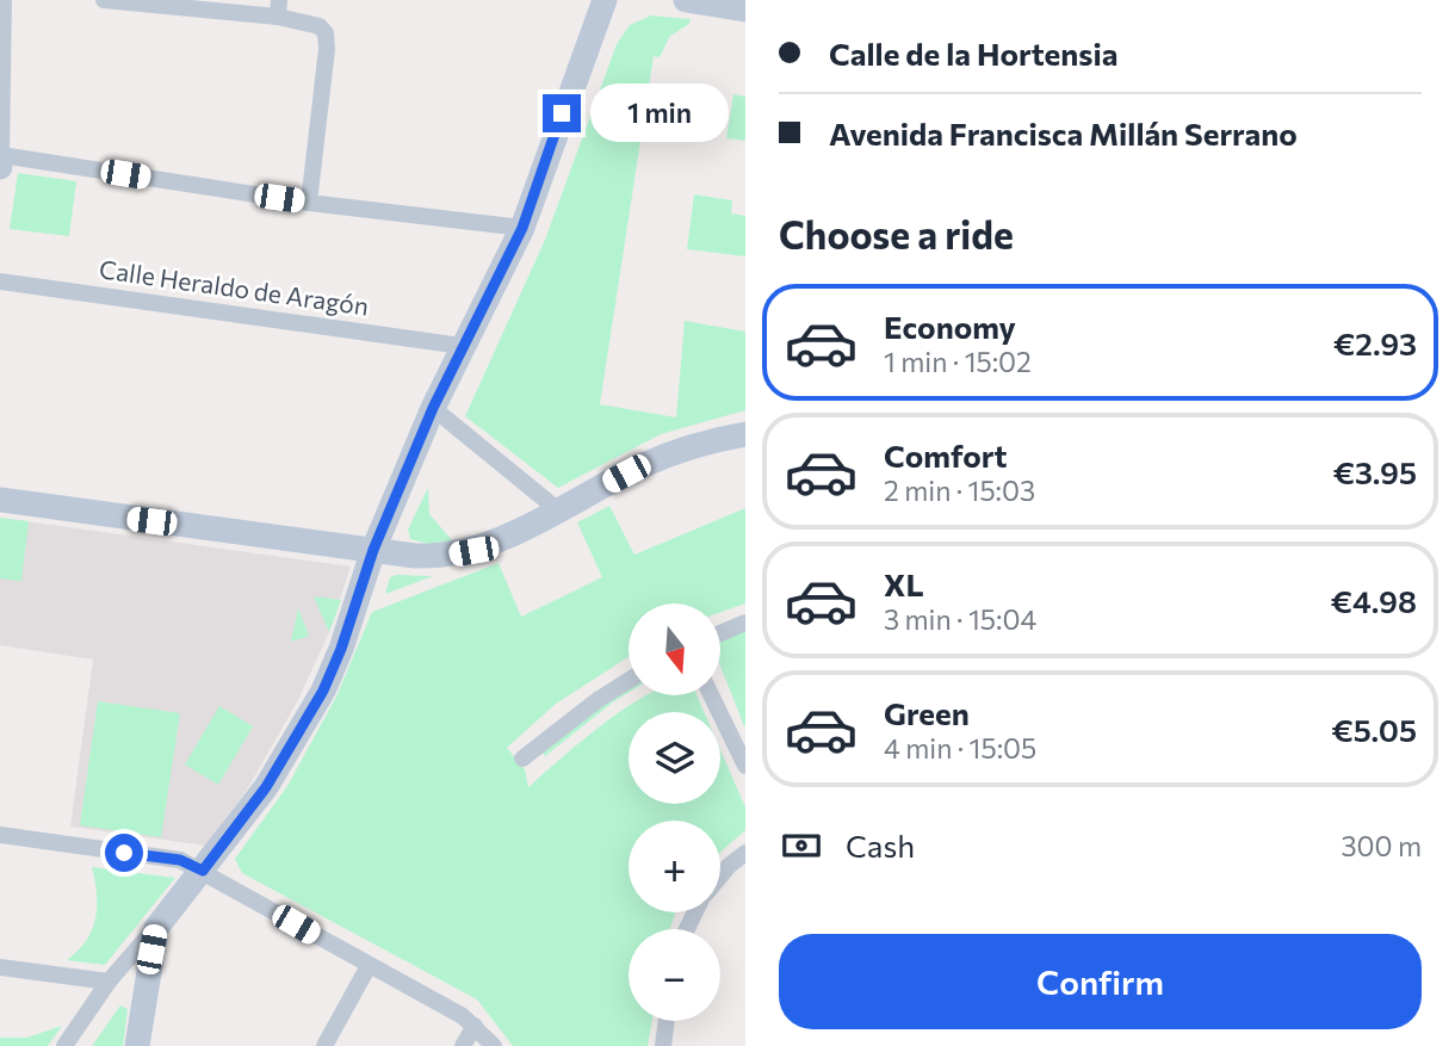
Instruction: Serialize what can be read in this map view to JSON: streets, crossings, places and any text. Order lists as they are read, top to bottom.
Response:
{
  "streets": {
    "street": ["Calle Heraldo de Aragón"]
  },
  "north": "bottom",
  "page": {
    "banner": ["Calle de la Hortensia", "Avenida Francisca Millán Serrano"],
    "bubble": "1 min",
    "heading": "Choose a ride",
    "list": [
      {
        "name": "Economy",
        "note": "1 min · 15:02",
        "value": "€2.93"
      },
      {
        "name": "Comfort",
        "note": "2 min · 15:03",
        "value": "€3.95"
      },
      {
        "name": "XL",
        "note": "3 min · 15:04",
        "value": "€4.98"
      },
      {
        "name": "Green",
        "note": "4 min · 15:05",
        "value": "€5.05"
      }
    ],
    "map_buttons": ["+", "−"],
    "pay": ["Cash", "300 m"],
    "buttons": "Confirm"
  }
}
